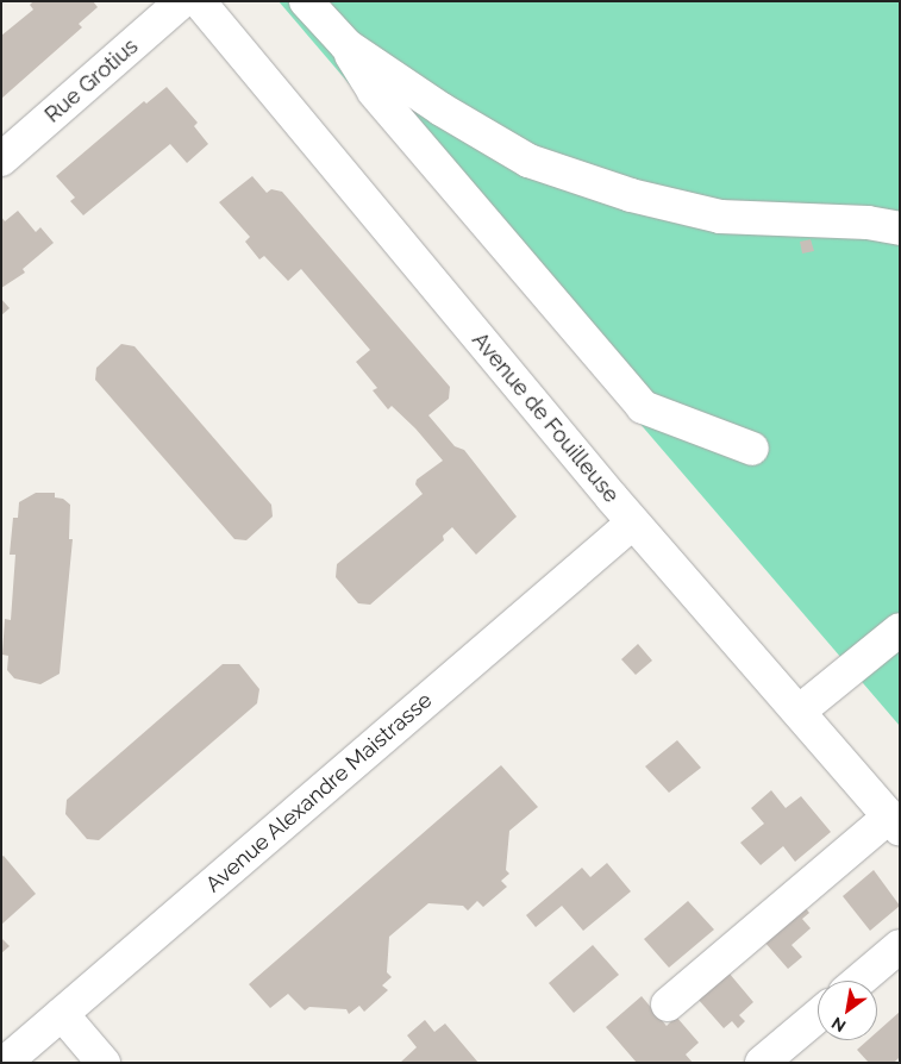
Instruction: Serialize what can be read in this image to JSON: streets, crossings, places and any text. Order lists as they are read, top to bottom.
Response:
{
  "streets": {
    "street": ["Rue Grotius", "Avenue de Fouilleuse", "Avenue Alexandre Maistrasse"]
  },
  "crossings": [
    ["Avenue de Fouilleuse", "Avenue Alexandre Maistrasse"]
  ],
  "north": "bottom left"
}
